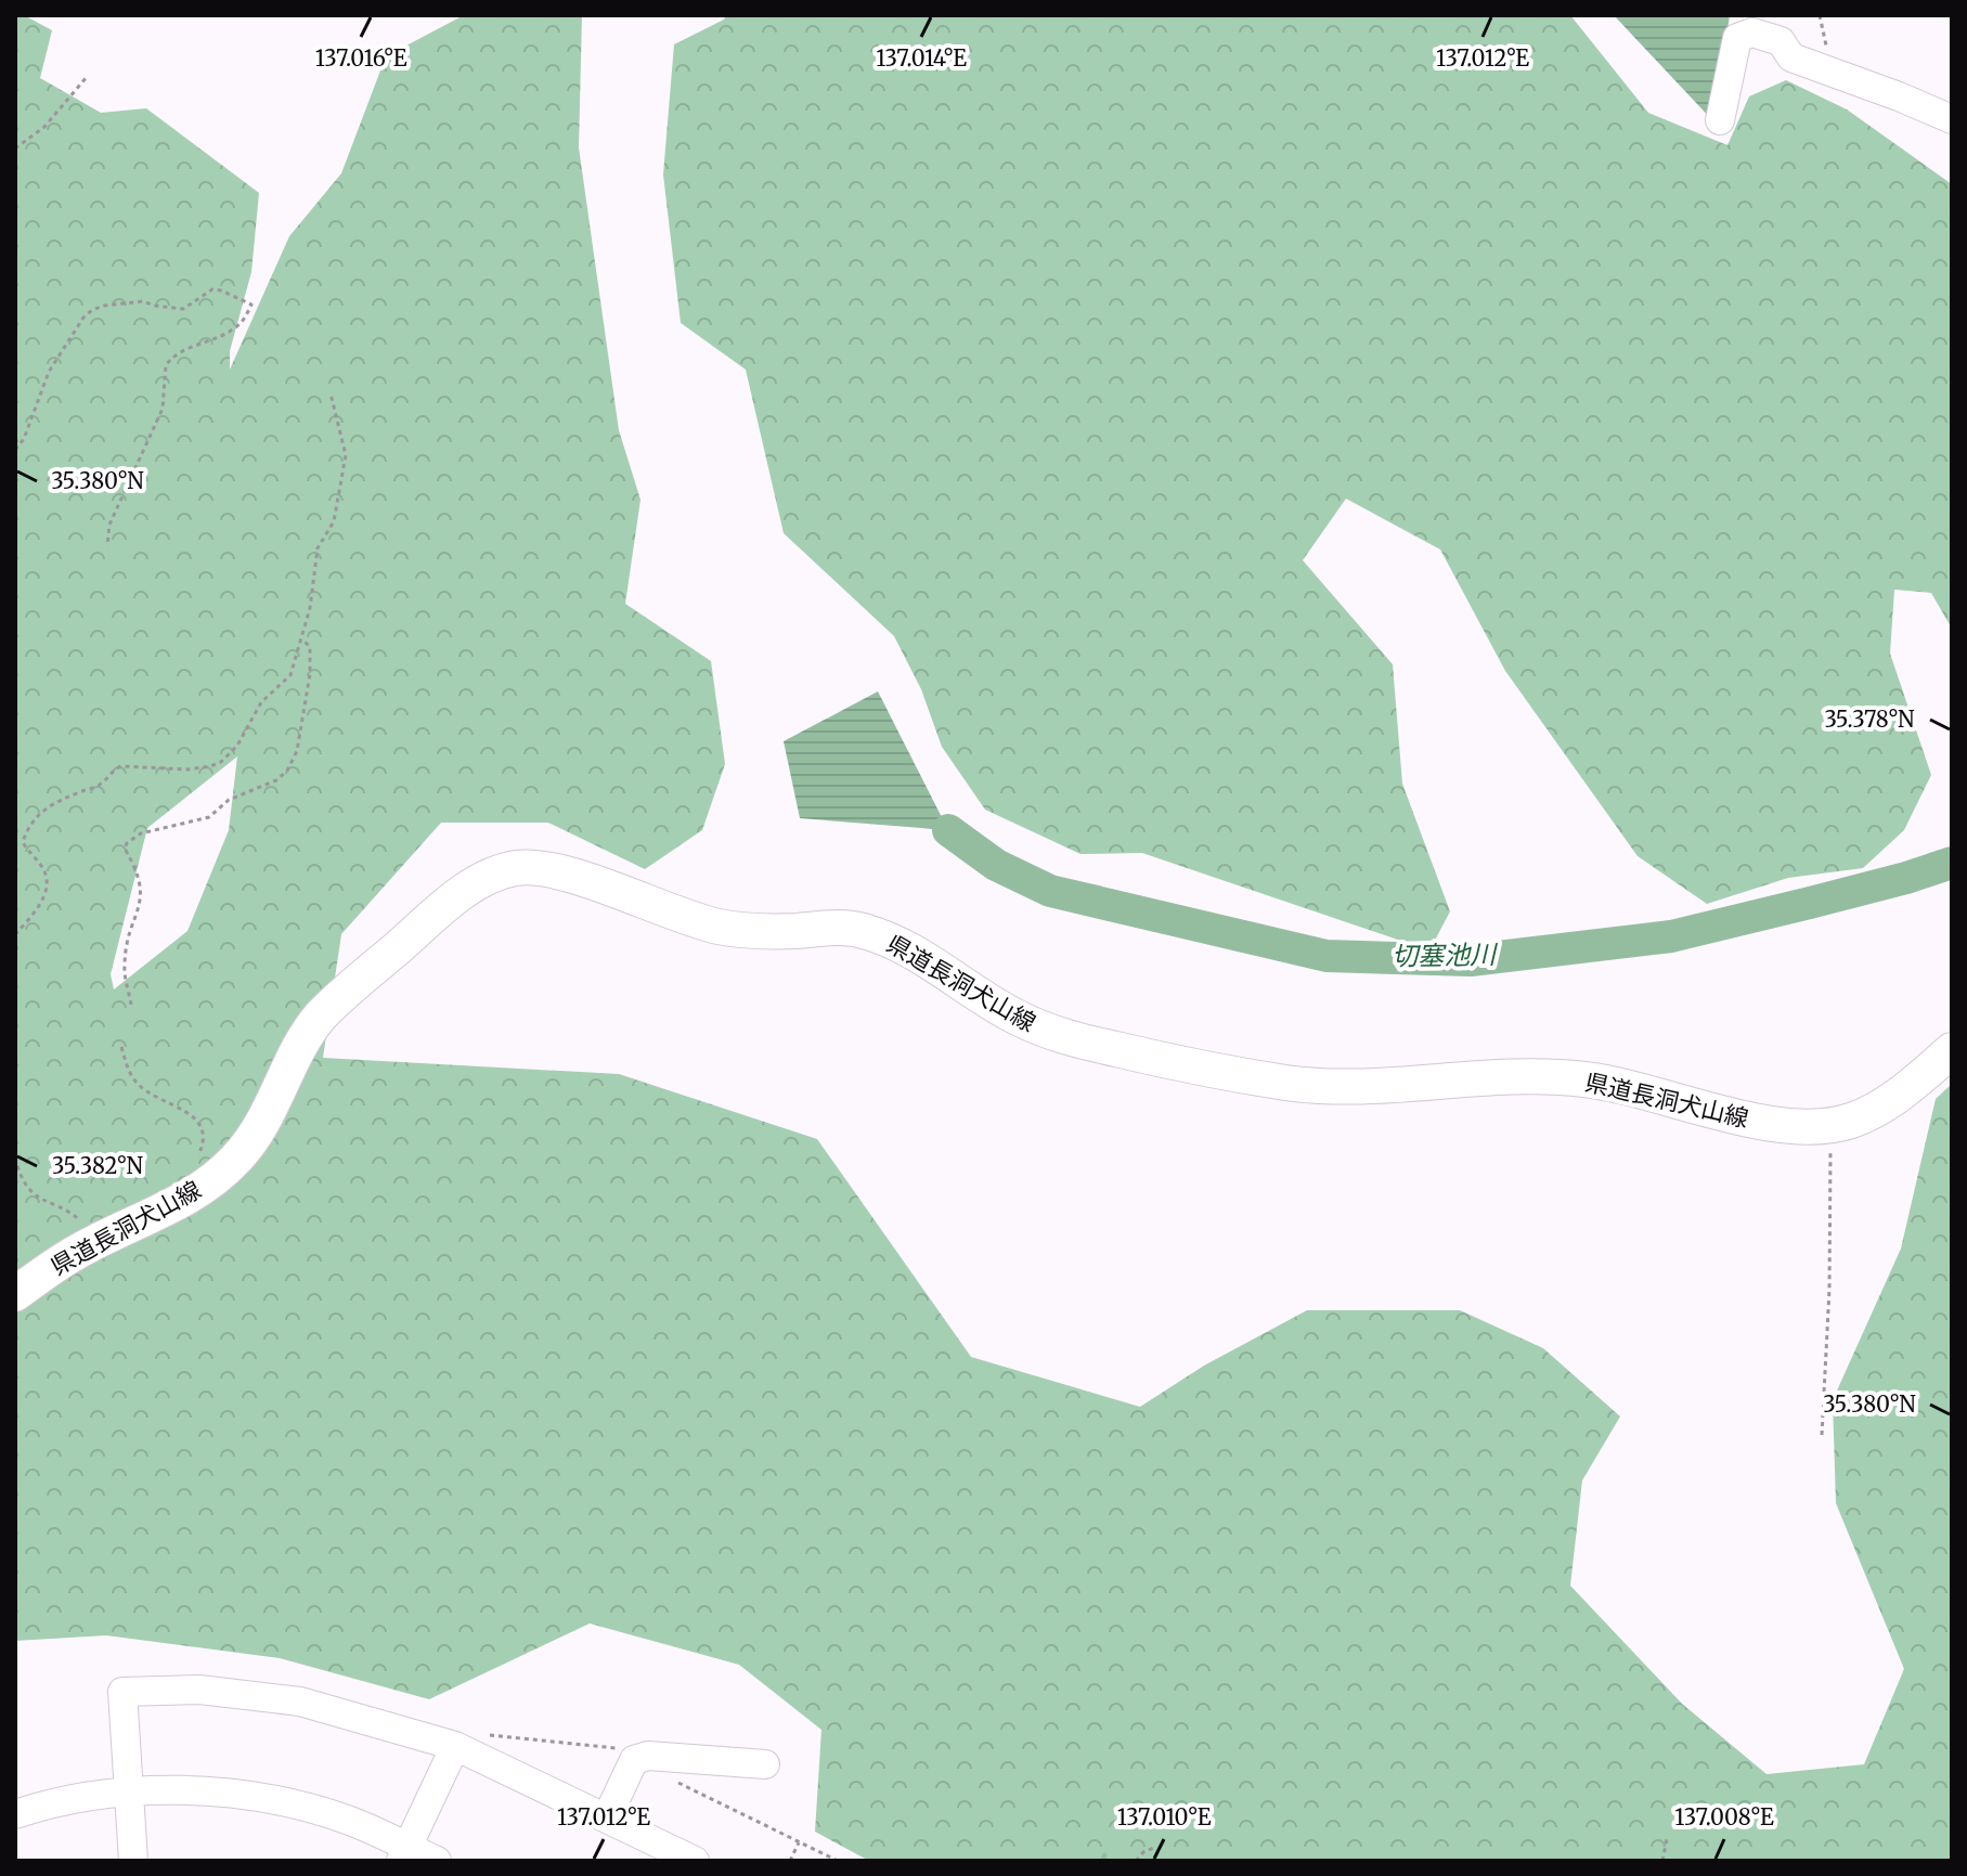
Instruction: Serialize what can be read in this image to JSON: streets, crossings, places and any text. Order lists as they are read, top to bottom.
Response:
{
  "streets": {
    "main road": ["県道長洞犬山線"]
  },
  "water": ["切塞池川"],
  "coordinates": [
    "137.016°E",
    "137.014°E",
    "137.012°E",
    "35.380°N",
    "35.378°N",
    "35.382°N",
    "137.010°E",
    "137.008°E"
  ]
}
